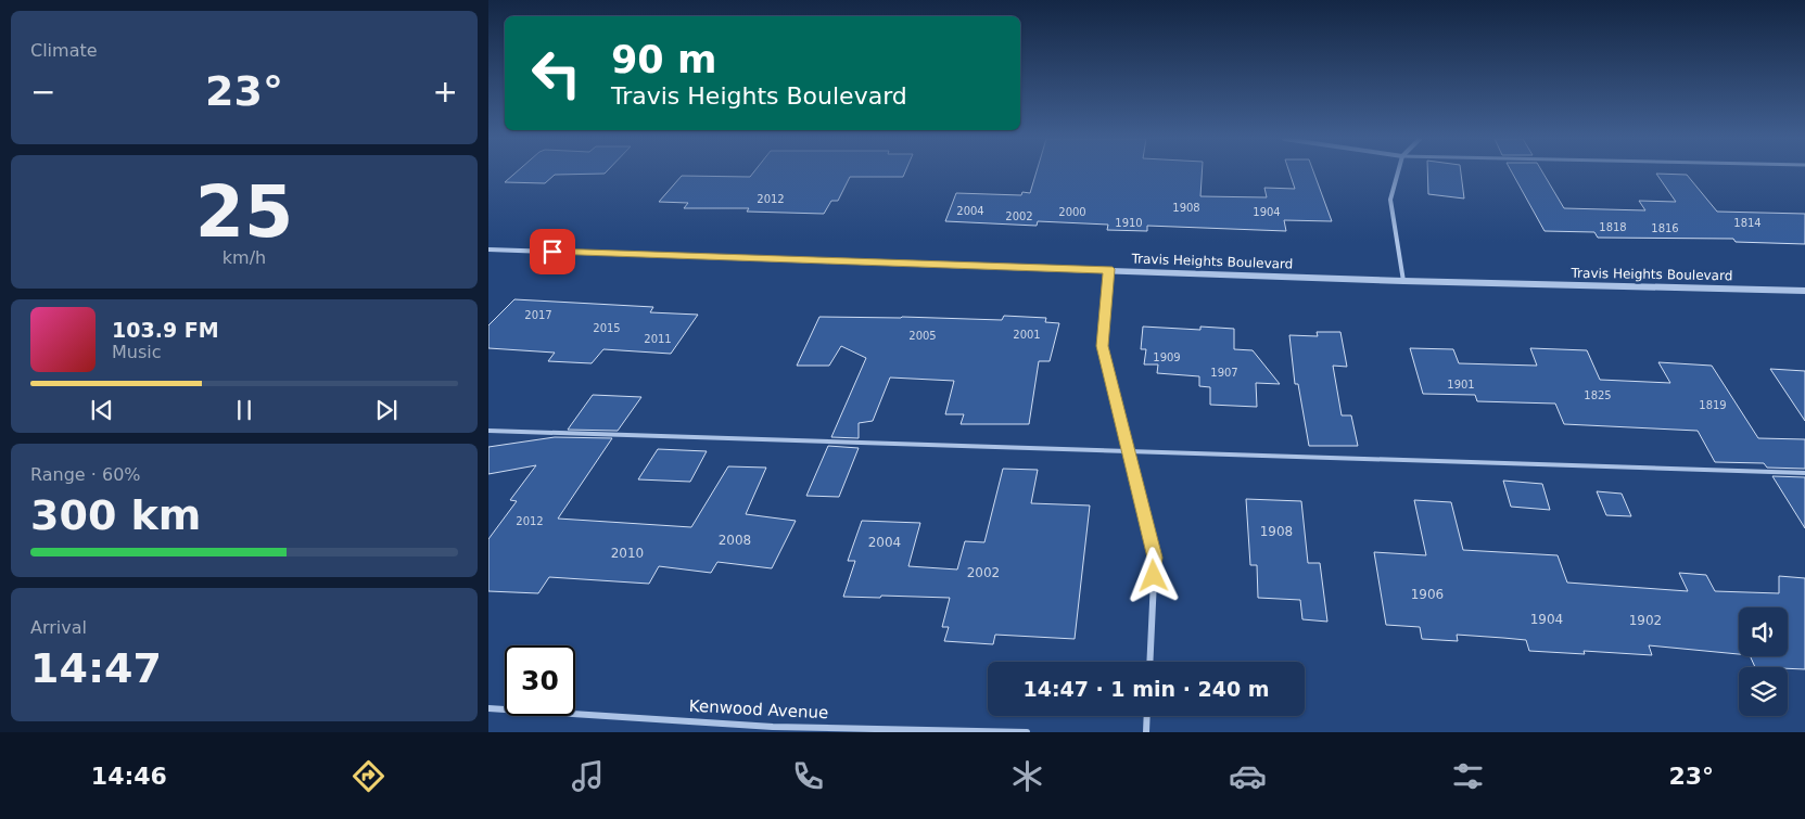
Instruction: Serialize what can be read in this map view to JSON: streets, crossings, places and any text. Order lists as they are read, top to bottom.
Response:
{
  "streets": {
    "street": ["Travis Heights Boulevard", "Kenwood Avenue"]
  },
  "house_numbers": [
    "2012",
    "1908",
    "2004",
    "2000",
    "1904",
    "2002",
    "1910",
    "1814",
    "1818",
    "1816",
    "2017",
    "2015",
    "2001",
    "2005",
    "2011",
    "1909",
    "1907",
    "1901",
    "1825",
    "1819",
    "2012",
    "1908",
    "2008",
    "2004",
    "2010",
    "2002",
    "1906",
    "1904",
    "1902"
  ],
  "page": {
    "tile": [
      "Climate",
      ["25", "km/h"],
      ["Range · 60%", "300 km"],
      ["Arrival", "14:47"]
    ],
    "turn": ["90 m", "Travis Heights Boulevard"],
    "heat": ["−", "23°", "+"],
    "song": ["103.9 FM", "Music"],
    "limit": "30",
    "trip": "14:47 · 1 min · 240 m",
    "tabs": ["14:46", "23°"]
  }
}
